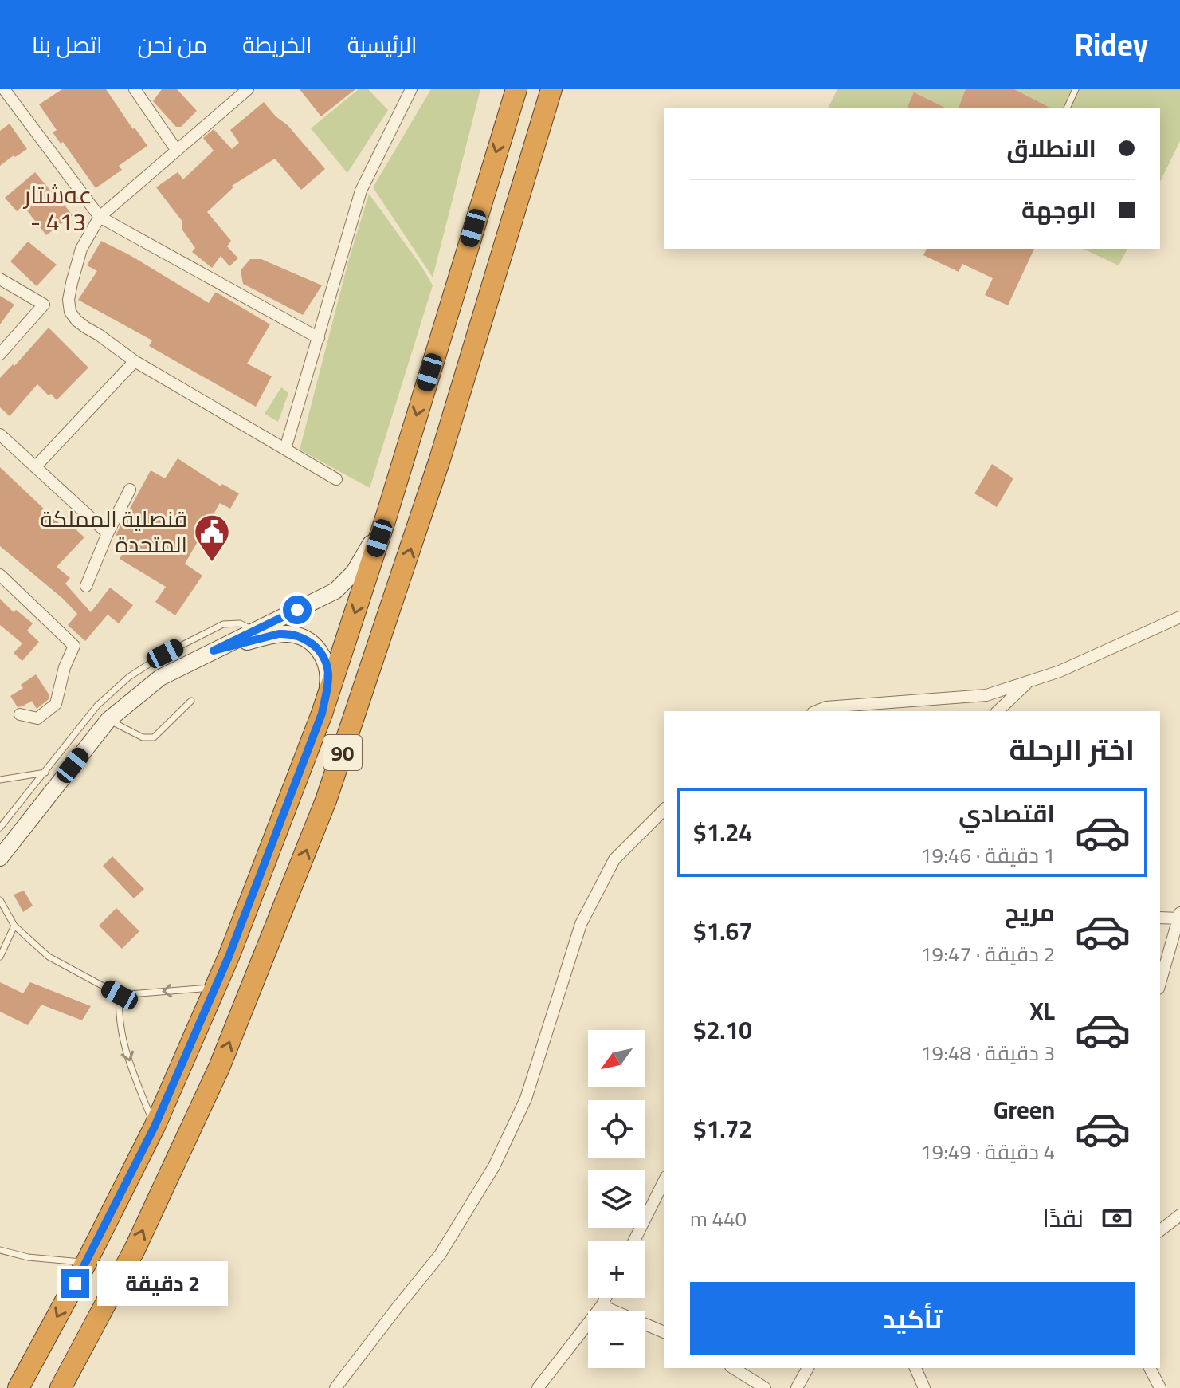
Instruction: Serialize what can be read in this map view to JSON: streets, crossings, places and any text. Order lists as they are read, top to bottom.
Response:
{
  "streets": {
    "highway": ["90"]
  },
  "districts": ["عه‌شتار - 413"],
  "places": {
    "public building": ["قنصلية المملكة المتحدة"]
  },
  "north": "bottom left",
  "page": {
    "header": "Ridey",
    "nav": [
      "الرئيسية",
      "الخريطة",
      "من نحن",
      "اتصل بنا"
    ],
    "banner": ["الانطلاق", "الوجهة"],
    "heading": "اختر الرحلة",
    "list": [
      {
        "name": "اقتصادي",
        "note": "1 دقيقة · 19:46",
        "value": "$1.24"
      },
      {
        "name": "مريح",
        "note": "2 دقيقة · 19:47",
        "value": "$1.67"
      },
      {
        "name": "XL",
        "note": "3 دقيقة · 19:48",
        "value": "$2.10"
      },
      {
        "name": "Green",
        "note": "4 دقيقة · 19:49",
        "value": "$1.72"
      }
    ],
    "map_buttons": ["+", "−"],
    "pay": ["نقدًا", "440 m"],
    "bubble": "2 دقيقة",
    "buttons": "تأكيد"
  }
}
